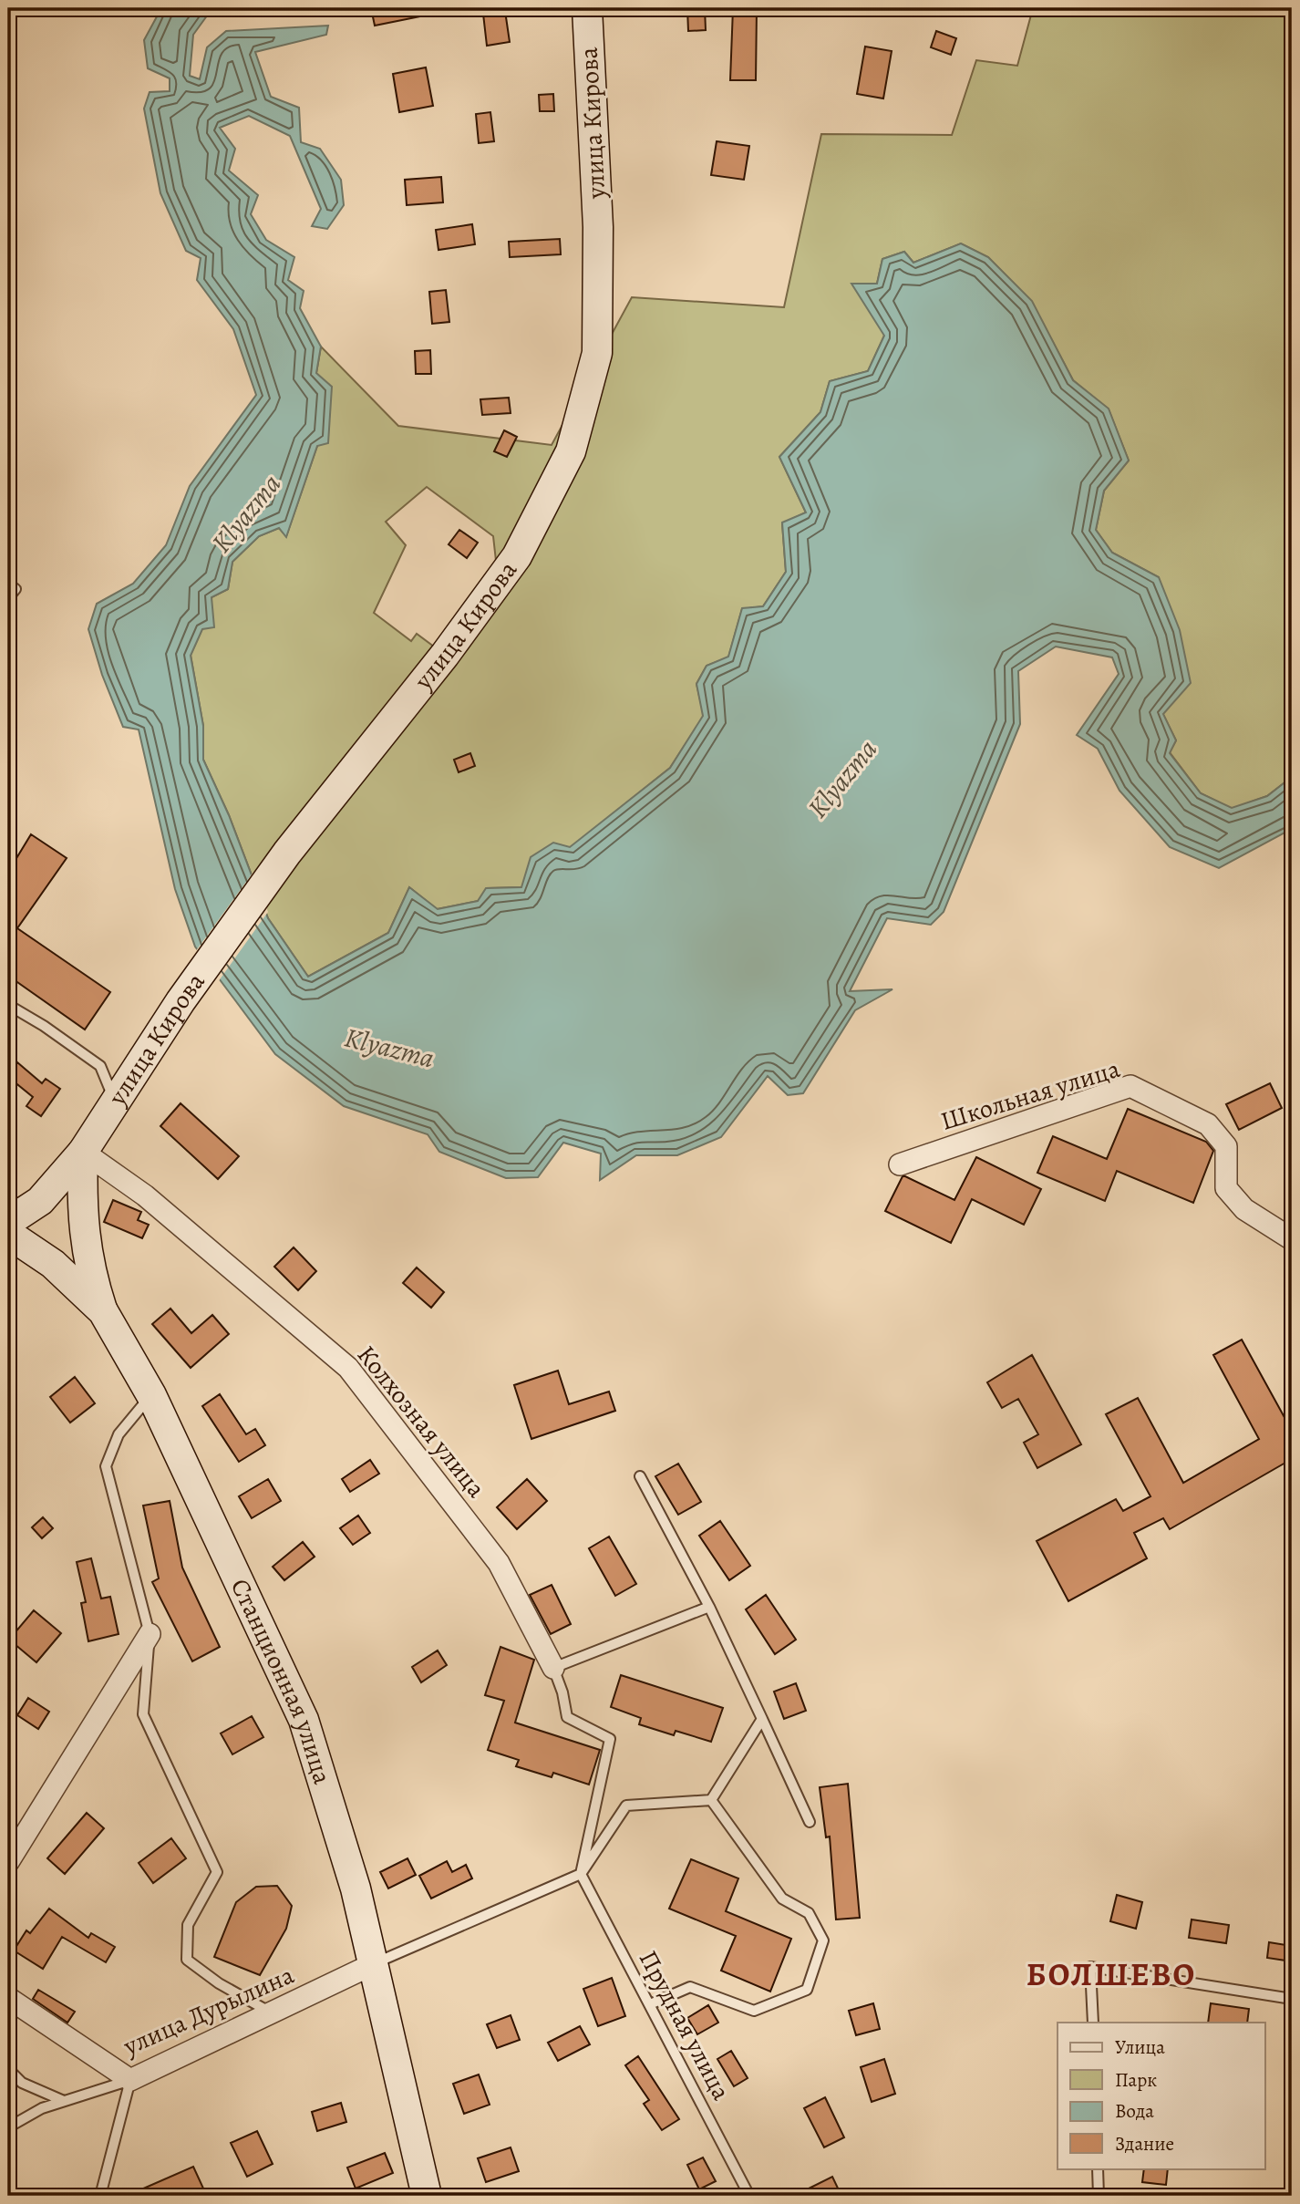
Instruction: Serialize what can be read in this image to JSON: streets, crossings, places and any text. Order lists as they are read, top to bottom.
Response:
{
  "streets": {
    "street": [
      "улица Кирова",
      "Школьная улица",
      "Колхозная улица",
      "Станционная улица",
      "улица Дурылина"
    ],
    "lane": ["Прудная улица"]
  },
  "crossings": [
    ["улица Кирова", "Колхозная улица"],
    ["улица Кирова", "Станционная улица"],
    ["Станционная улица", "улица Дурылина"]
  ],
  "districts": ["БОЛШЕВО"],
  "water": ["Klyazma"],
  "legend": [
    "Улица",
    "Парк",
    "Вода",
    "Здание"
  ]
}
